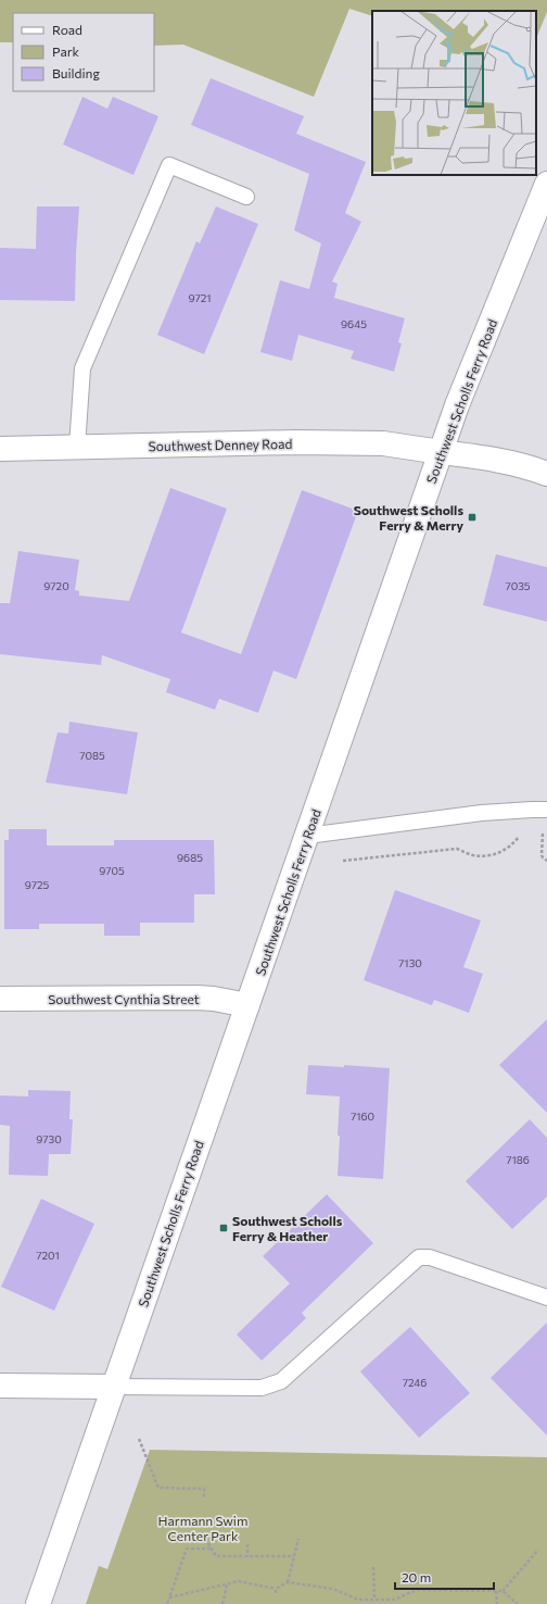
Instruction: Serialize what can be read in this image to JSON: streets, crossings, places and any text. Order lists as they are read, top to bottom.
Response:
{
  "streets": {
    "main road": ["Southwest Scholls Ferry Road", "Southwest Denney Road", "Southwest Cynthia Street"]
  },
  "crossings": [
    ["Southwest Scholls Ferry Road", "Southwest Denney Road"],
    ["Southwest Scholls Ferry Road", "Southwest Cynthia Street"]
  ],
  "parks": ["Harmann Swim Center Park"],
  "places": {
    "transit": ["Southwest Scholls Ferry & Merry", "Southwest Scholls Ferry & Heather"]
  },
  "house_numbers": [
    "9721",
    "9645",
    "9720",
    "7035",
    "7085",
    "9685",
    "9705",
    "9725",
    "7130",
    "7160",
    "9730",
    "7186",
    "7201",
    "7246"
  ],
  "legend": ["Road", "Park", "Building"],
  "scale_bar": "20 m"
}
